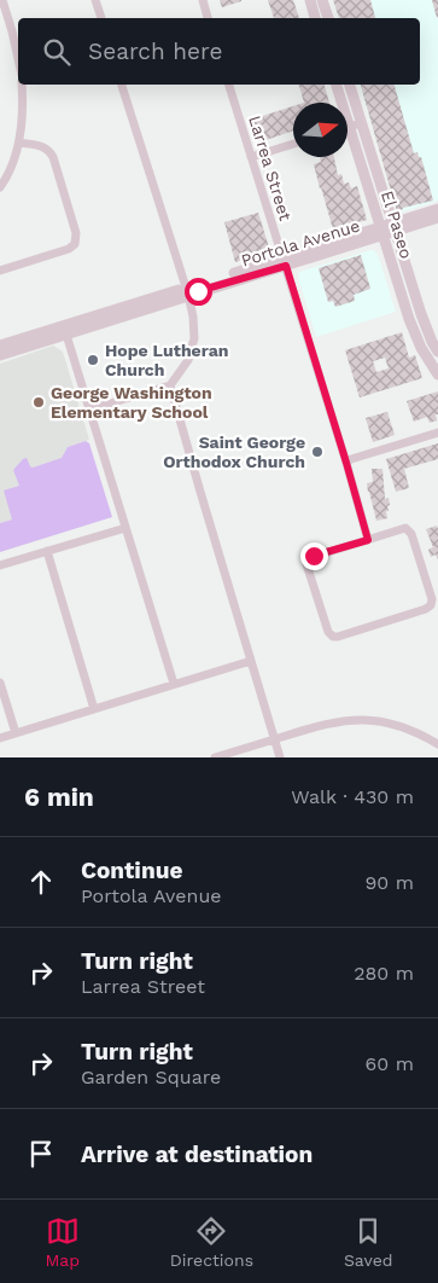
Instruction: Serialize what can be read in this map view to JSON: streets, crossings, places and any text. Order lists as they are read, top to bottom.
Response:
{
  "streets": {
    "street": ["Larrea Street", "El Paseo", "Portola Avenue"]
  },
  "crossings": [
    ["Larrea Street", "Portola Avenue"],
    ["El Paseo", "Portola Avenue"]
  ],
  "places": ["Hope Lutheran Church", "George Washington Elementary School", "Saint George Orthodox Church"],
  "north": "right",
  "page": {
    "search": "Search here",
    "heading": ["6 min", "Walk · 430 m"],
    "list": [
      ["Continue", "Portola Avenue", "90 m"],
      ["Turn right", "Larrea Street", "280 m"],
      ["Turn right", "Garden Square", "60 m"],
      "Arrive at destination"
    ],
    "nav": ["Map", "Directions", "Saved"]
  }
}
